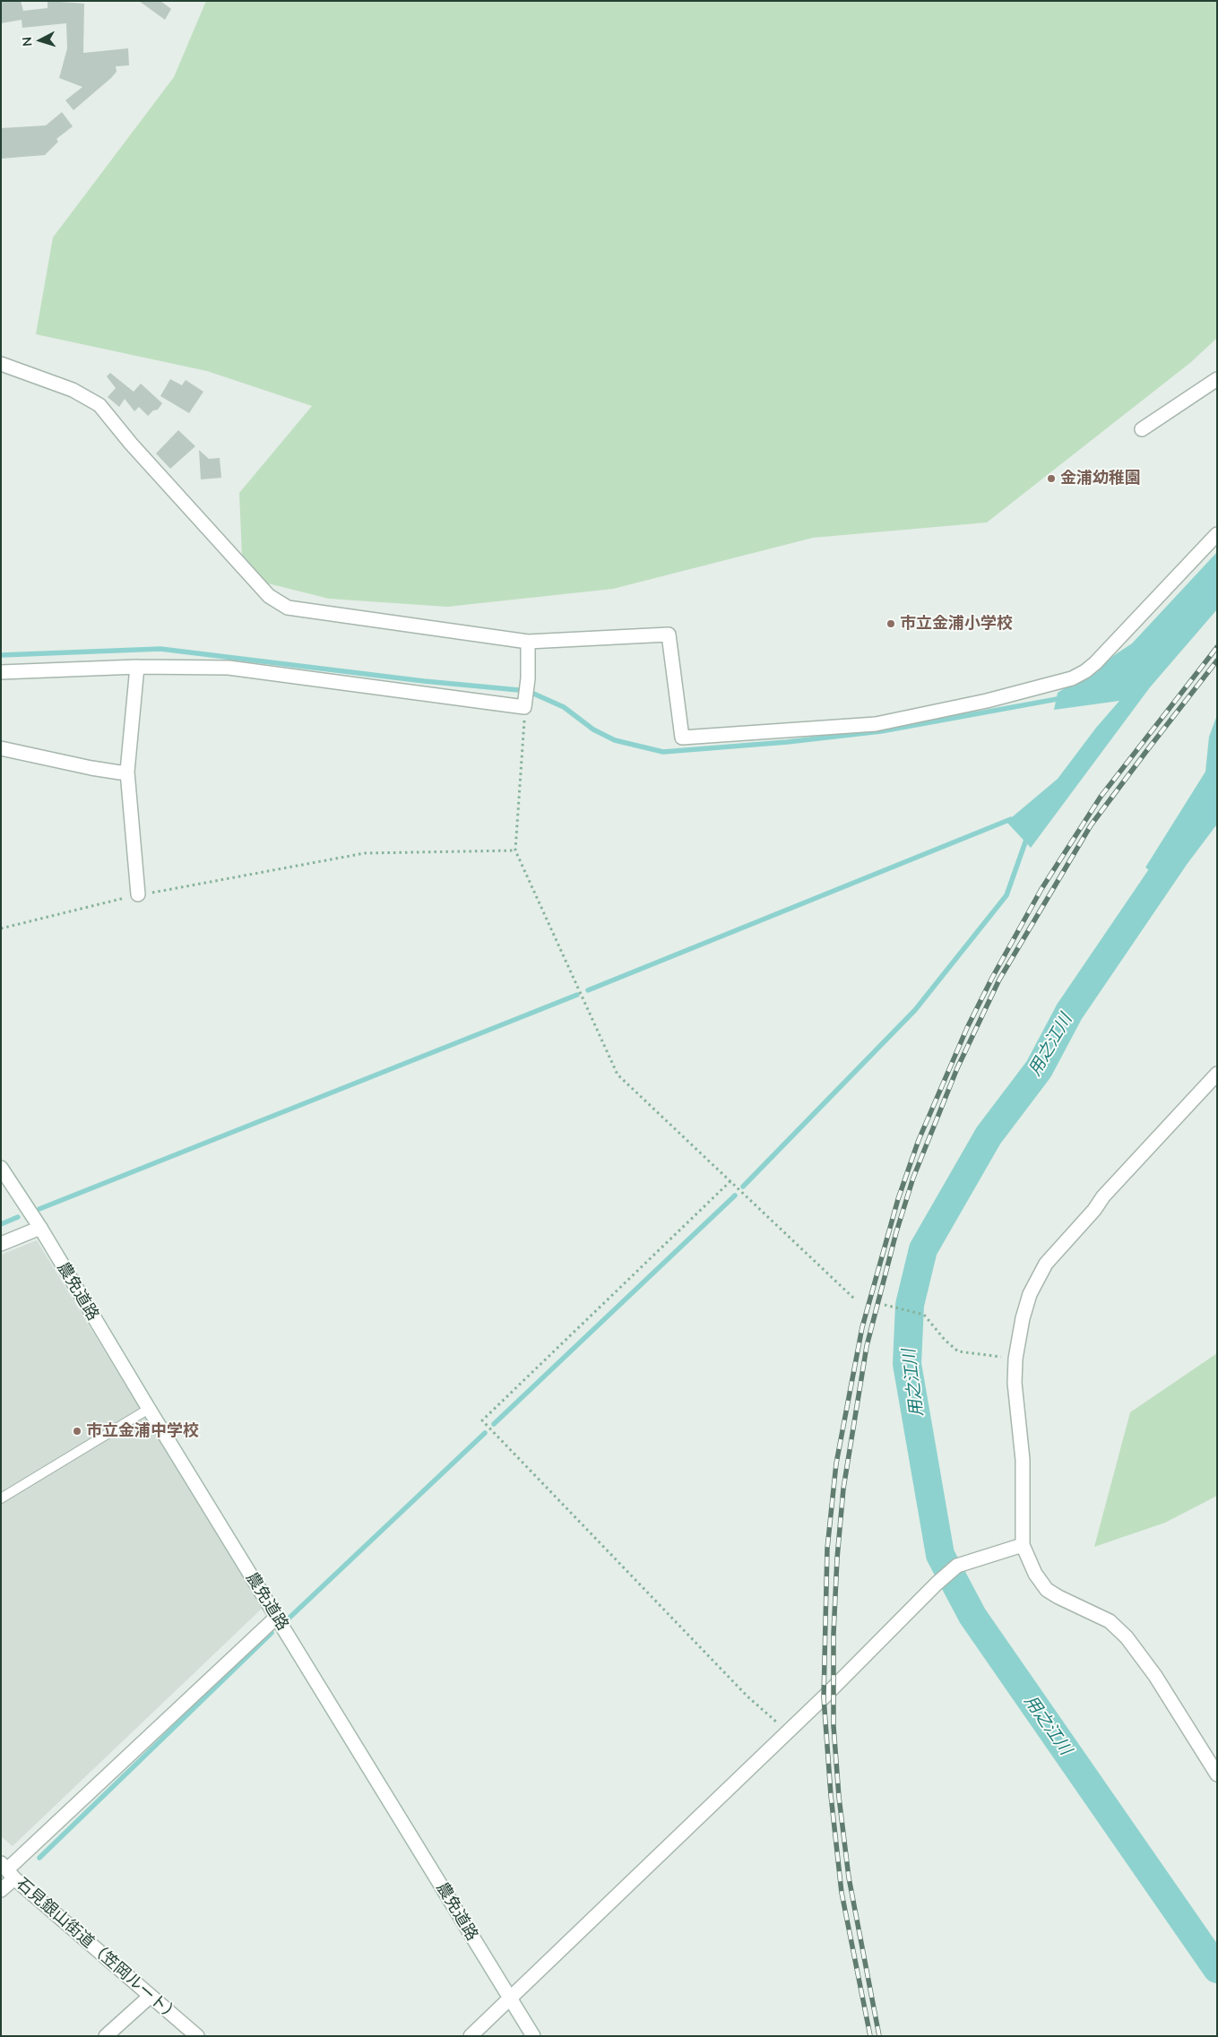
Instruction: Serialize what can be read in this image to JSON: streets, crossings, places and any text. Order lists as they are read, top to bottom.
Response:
{
  "streets": {
    "street": ["農免道路", "石見銀山街道（笠岡ルート）"]
  },
  "water": ["用之江川"],
  "places": ["金浦幼稚園", "市立金浦小学校", "市立金浦中学校"],
  "north": "left"
}
